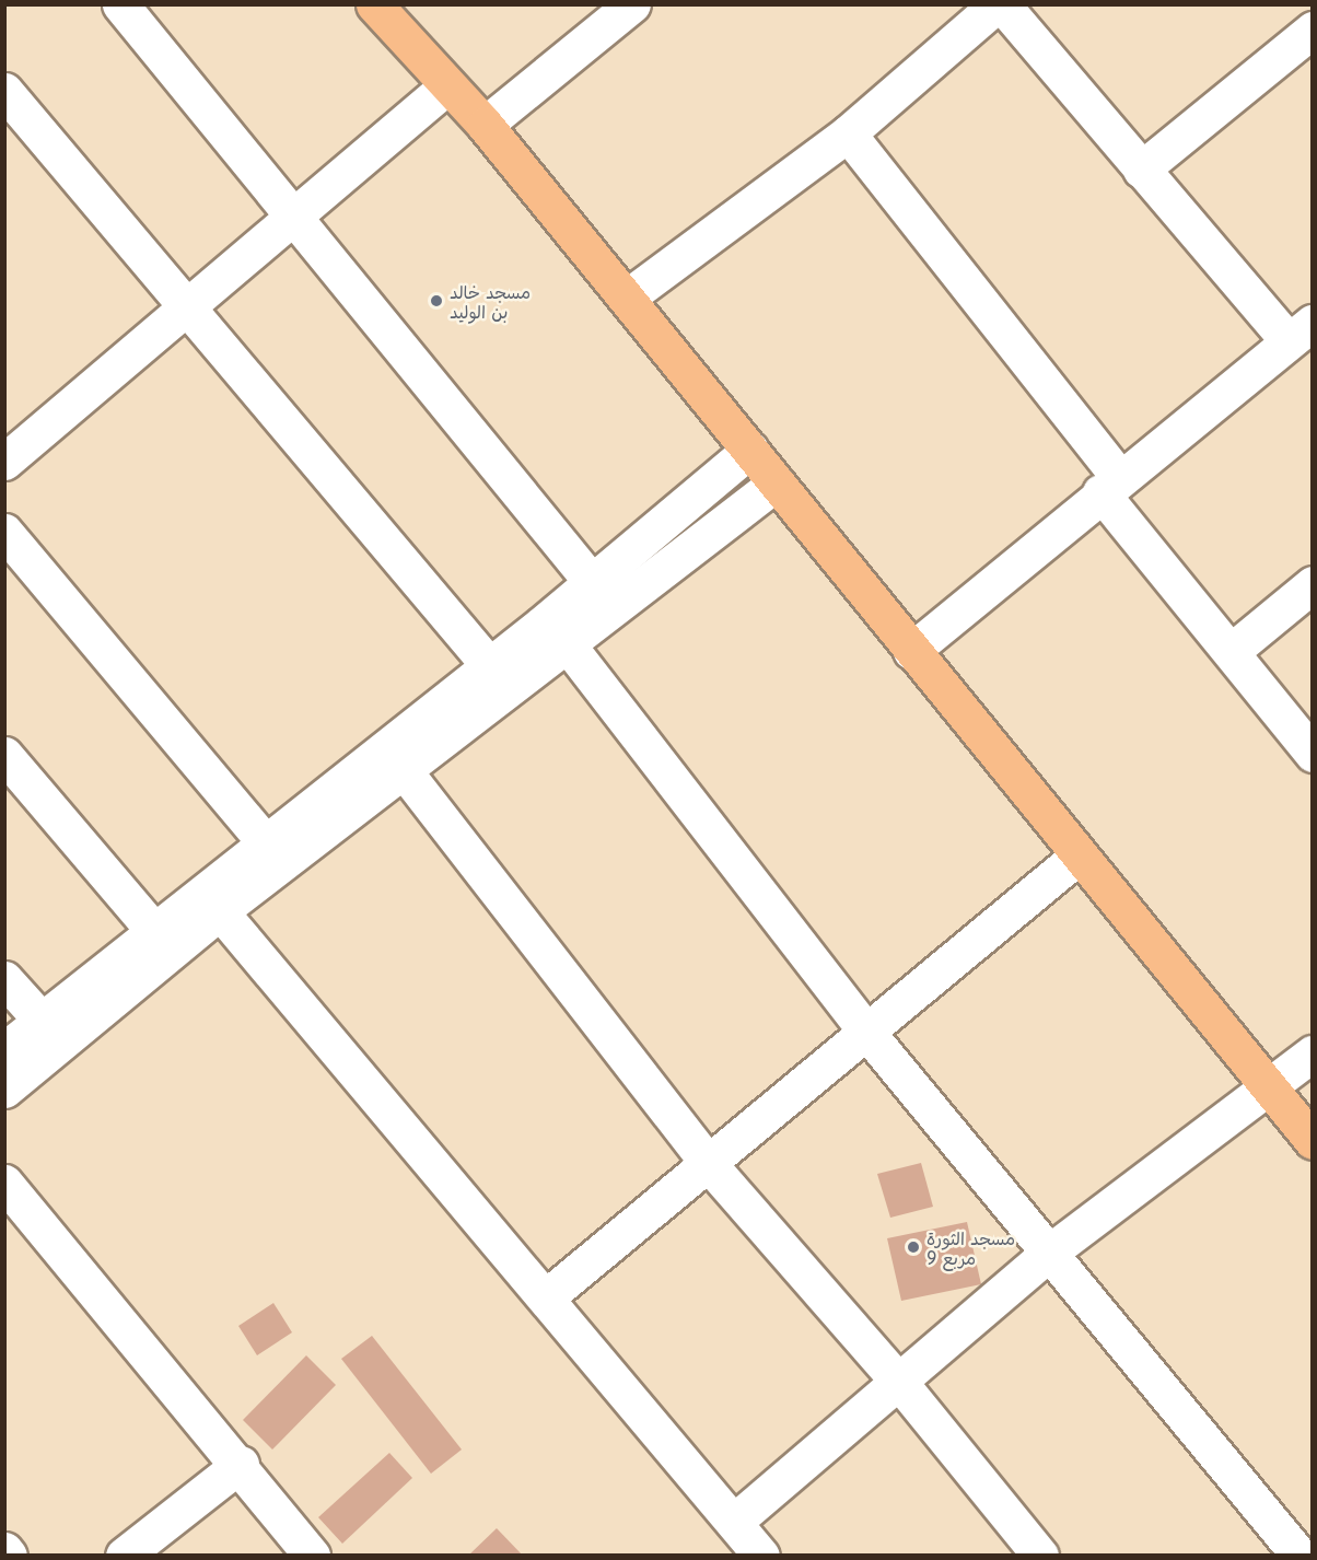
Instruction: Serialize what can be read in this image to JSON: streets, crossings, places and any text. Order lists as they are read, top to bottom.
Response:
{
  "places": ["مسجد خالد بن الوليد", "مسجد الثورة مربع 9"]
}
